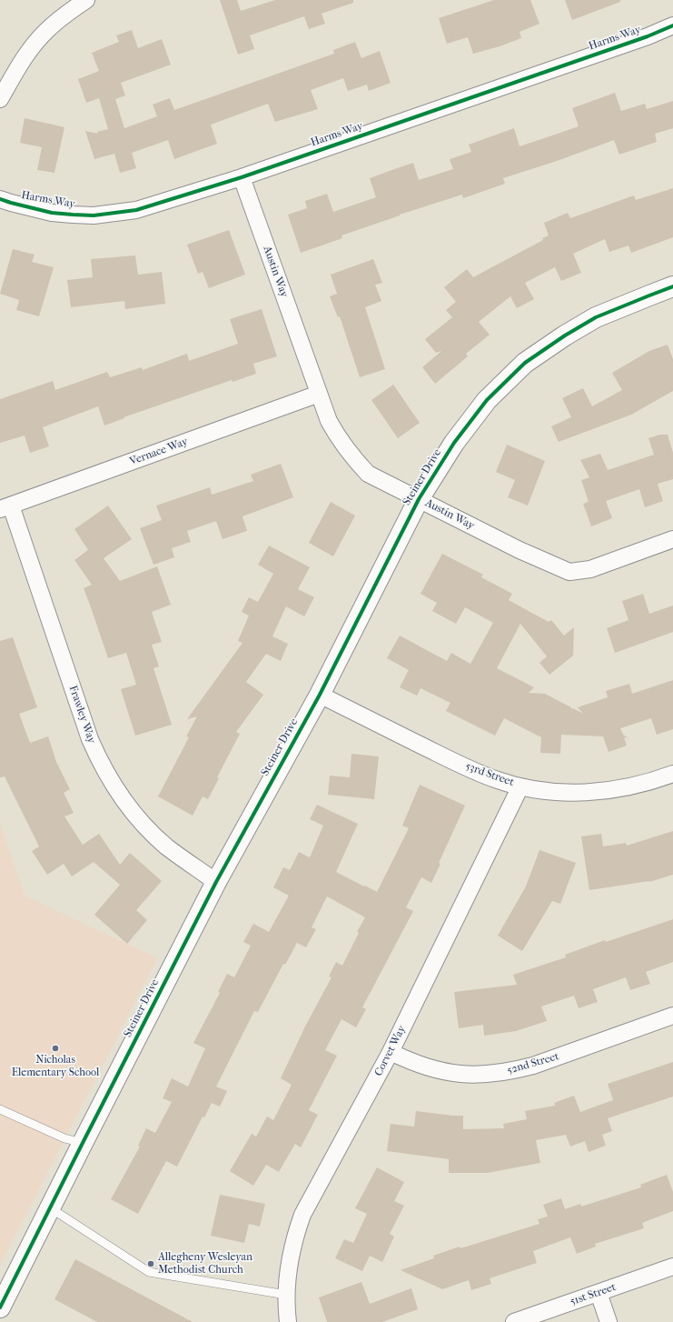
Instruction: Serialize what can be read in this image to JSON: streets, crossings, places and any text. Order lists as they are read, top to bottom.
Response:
{
  "streets": {
    "street": [
      "Harms Way",
      "Austin Way",
      "Vernace Way",
      "Steiner Drive",
      "Frawley Way",
      "53rd Street",
      "Corvet Way",
      "52nd Street",
      "51st Street"
    ]
  },
  "crossings": [
    ["Harms Way", "Austin Way"],
    ["Austin Way", "Vernace Way"],
    ["Austin Way", "Steiner Drive"],
    ["Vernace Way", "Frawley Way"],
    ["Steiner Drive", "Frawley Way"],
    ["Steiner Drive", "53rd Street"],
    ["53rd Street", "Corvet Way"],
    ["Corvet Way", "52nd Street"]
  ],
  "places": ["Nicholas Elementary School", "Allegheny Wesleyan Methodist Church"]
}
